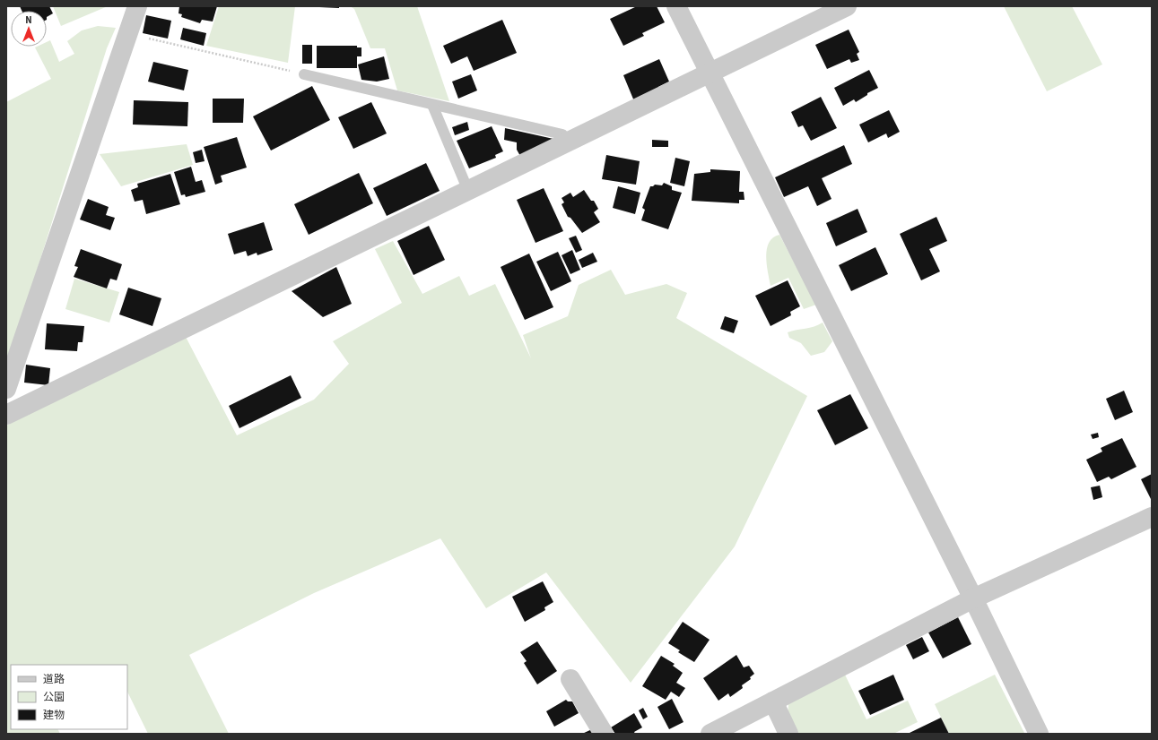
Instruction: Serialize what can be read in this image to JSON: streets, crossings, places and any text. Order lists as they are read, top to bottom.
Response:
{
  "legend": ["道路", "公園", "建物"],
  "north": "top"
}
